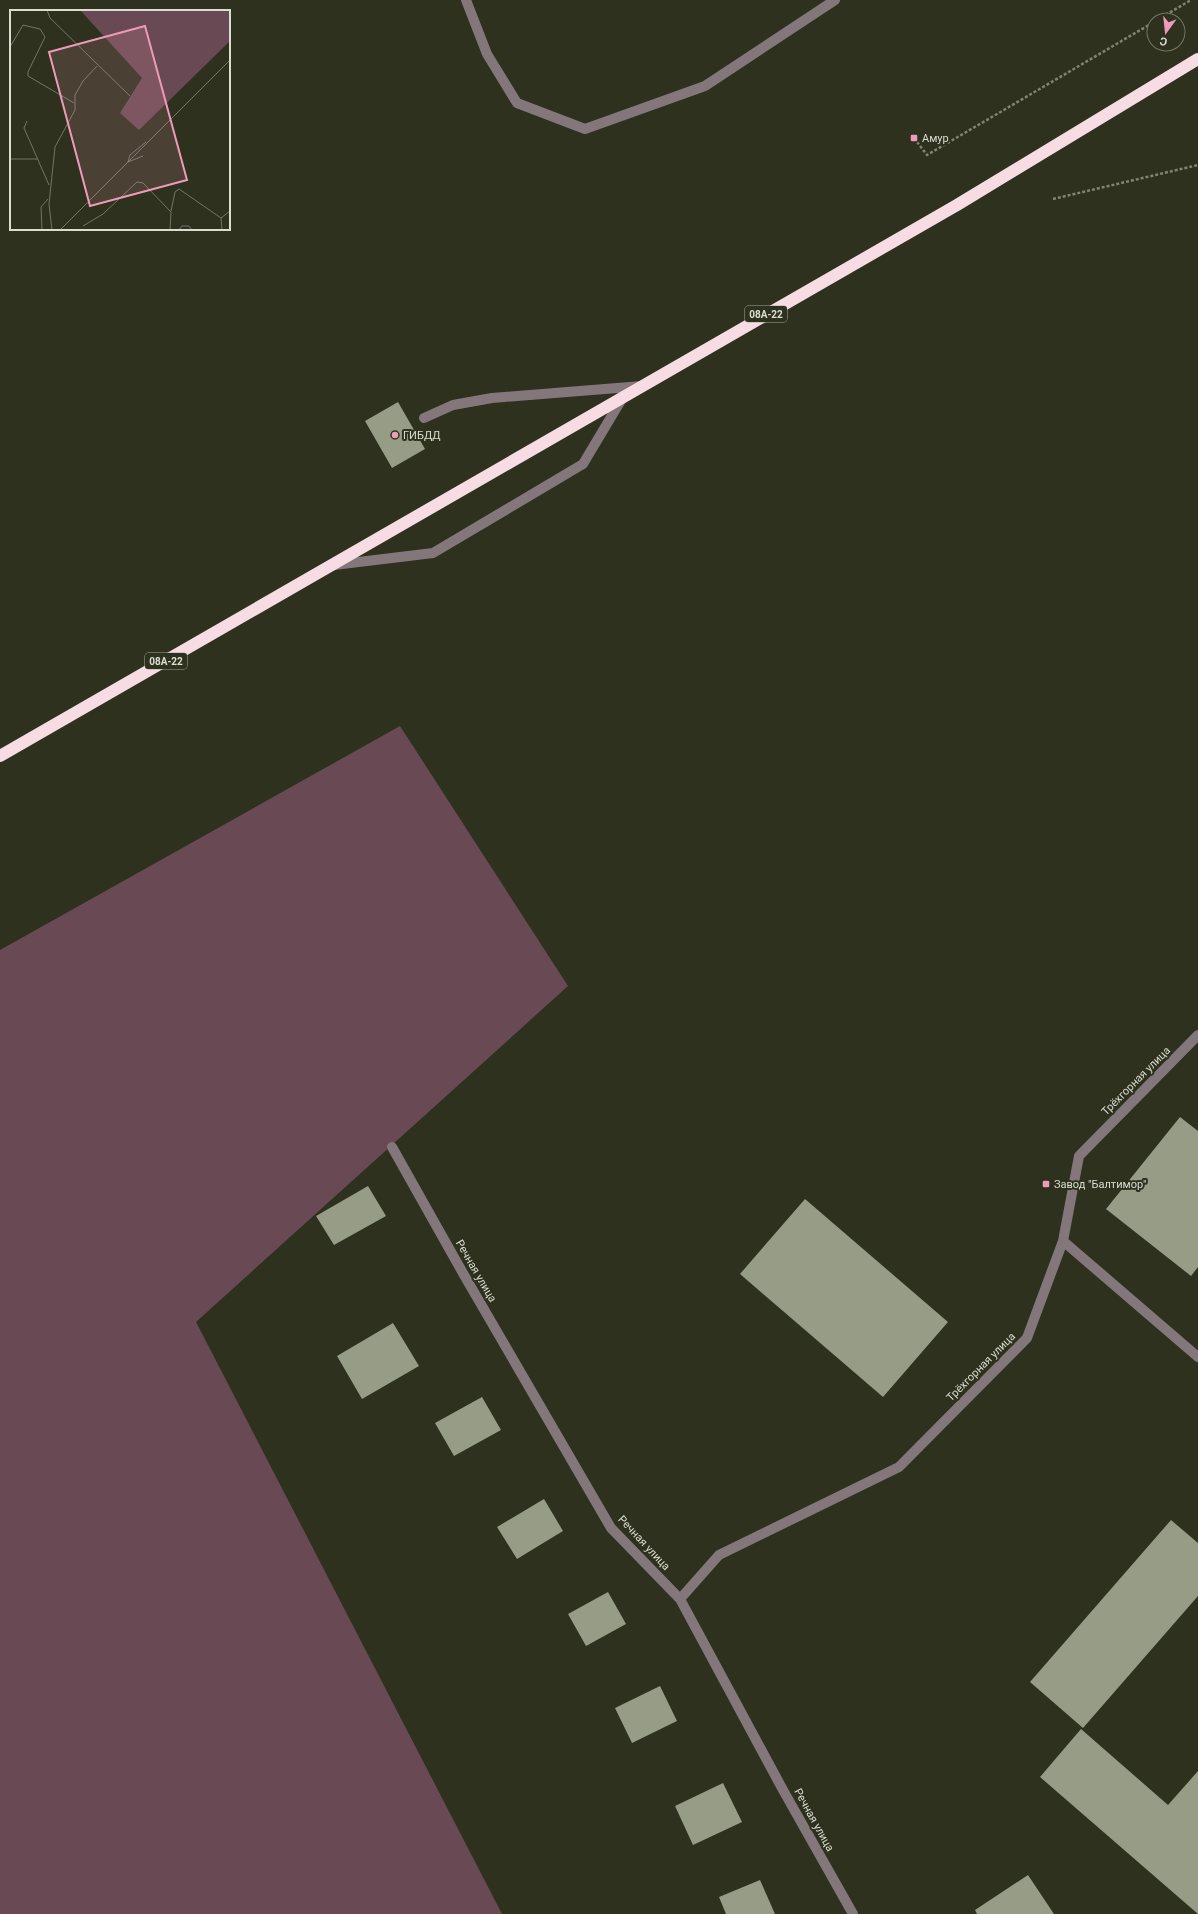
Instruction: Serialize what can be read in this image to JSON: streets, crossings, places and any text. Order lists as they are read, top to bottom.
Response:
{
  "streets": {
    "highway": ["08А-22"],
    "street": ["Трёхгорная улица", "Речная улица"]
  },
  "crossings": [
    ["Трёхгорная улица", "Речная улица"]
  ],
  "places": {
    "transit": ["Амур", "Завод \"Балтимор\""],
    "other": ["ГИБДД"]
  },
  "north": "bottom"
}
